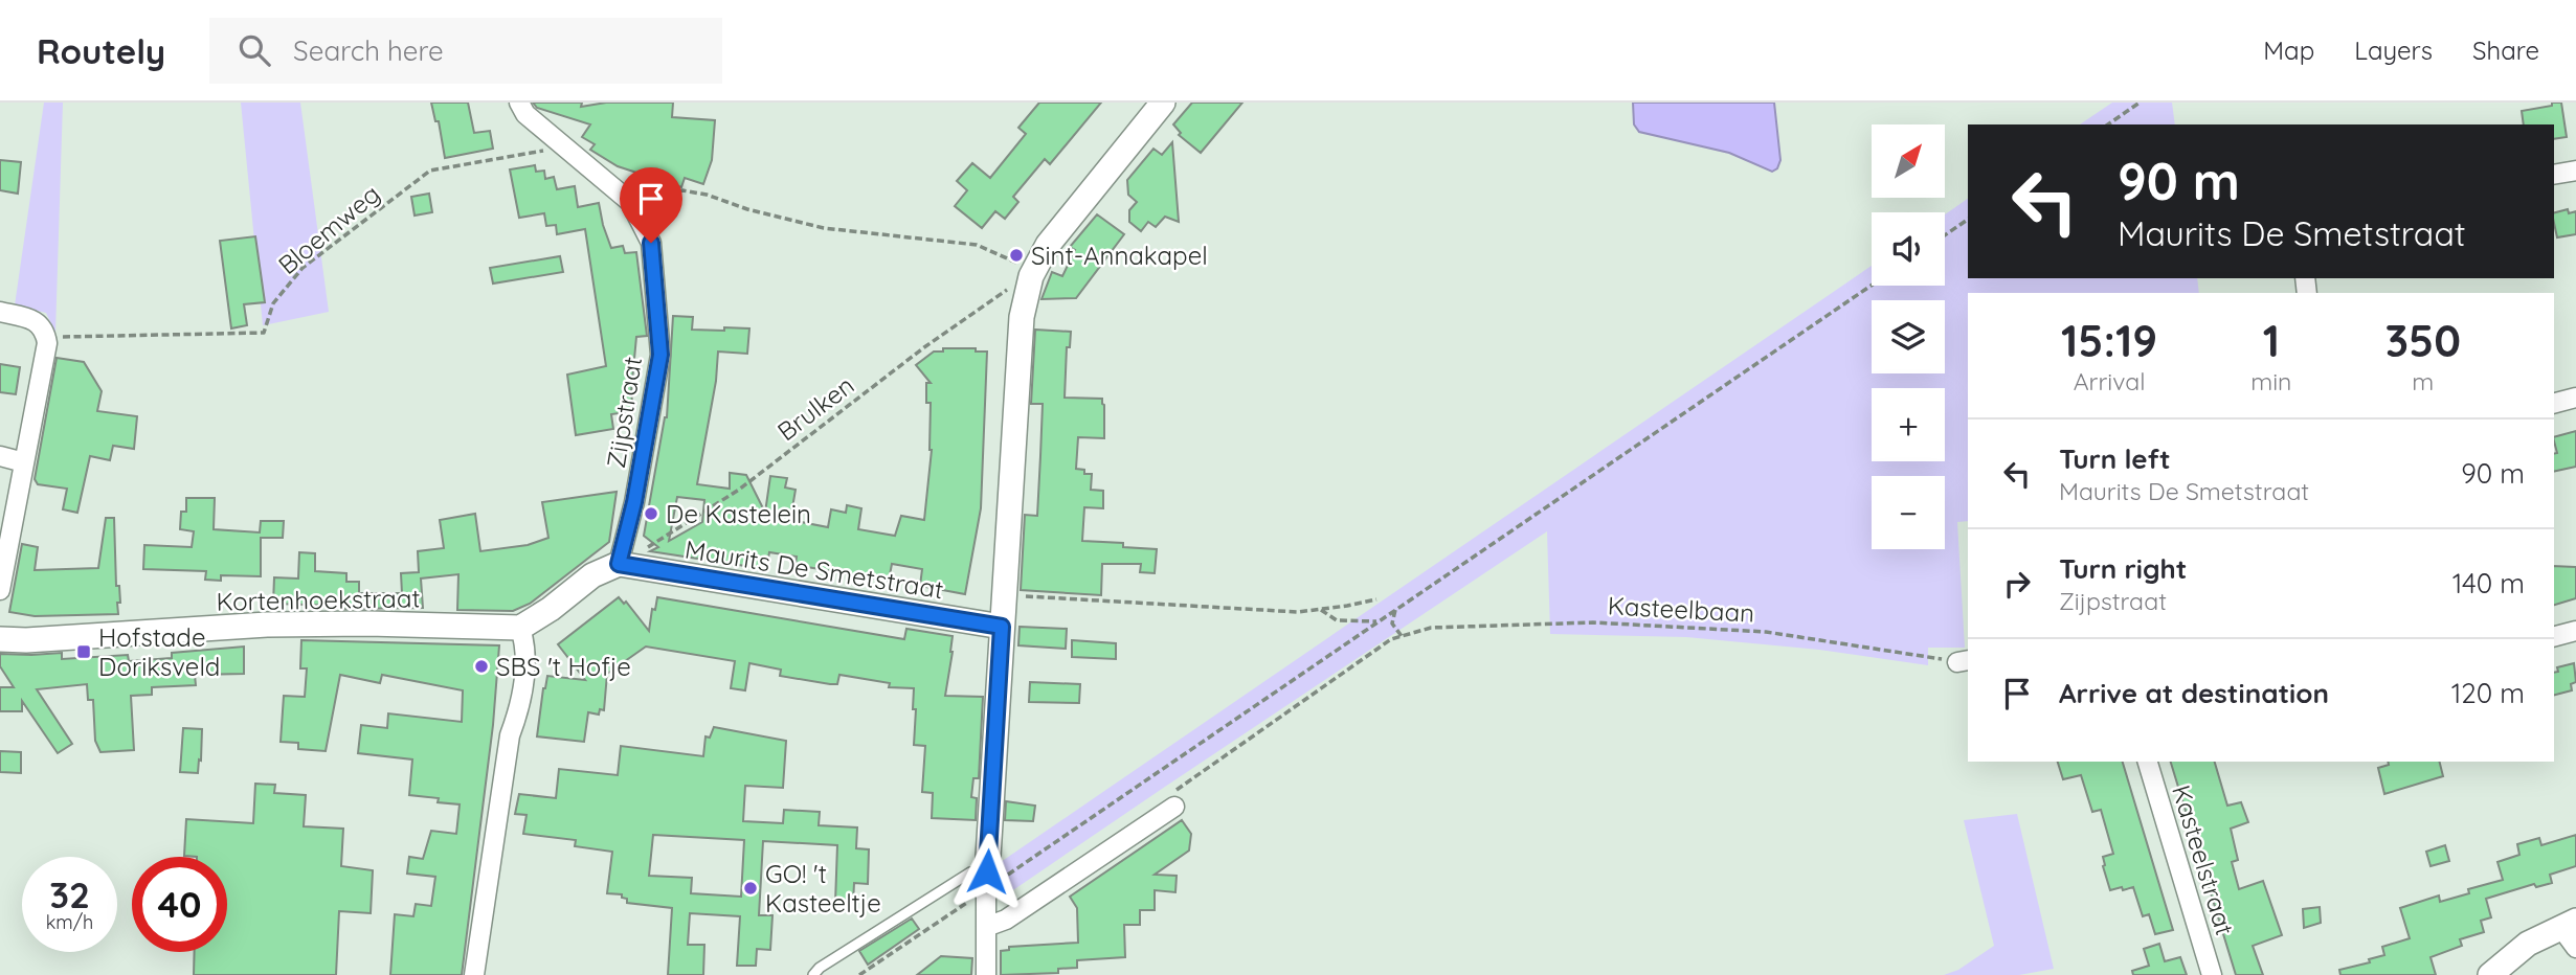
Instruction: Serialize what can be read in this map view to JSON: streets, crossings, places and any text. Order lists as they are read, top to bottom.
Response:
{
  "streets": {
    "street": [
      "Zijpstraat",
      "Maurits De Smetstraat",
      "Kortenhoekstraat",
      "Kasteelstraat"
    ],
    "path": ["Bloemweg", "Brulken", "Kasteelbaan"]
  },
  "crossings": [
    ["Bloemweg", "Zijpstraat"],
    ["Brulken", "Zijpstraat"],
    ["Brulken", "Maurits De Smetstraat"],
    ["Zijpstraat", "Maurits De Smetstraat"]
  ],
  "places": {
    "other": [
      "Sint-Annakapel",
      "De Kastelein",
      "SBS 't Hofje",
      "GO! 't Kasteeltje"
    ],
    "transit": ["Hofstade Doriksveld"]
  },
  "north": "top right",
  "page": {
    "header": "Routely",
    "search": "Search here",
    "nav": ["Map", "Layers", "Share"],
    "map_buttons": ["+", "−"],
    "turn": ["90 m", "Maurits De Smetstraat"],
    "eta": [
      "15:19",
      "Arrival",
      "1",
      "min",
      "350",
      "m"
    ],
    "list": [
      {
        "name": "Turn left",
        "note": "Maurits De Smetstraat",
        "value": "90 m"
      },
      {
        "name": "Turn right",
        "note": "Zijpstraat",
        "value": "140 m"
      },
      {
        "name": "Arrive at destination",
        "value": "120 m"
      }
    ],
    "speed": "32 km/h",
    "limit": "40"
  }
}
